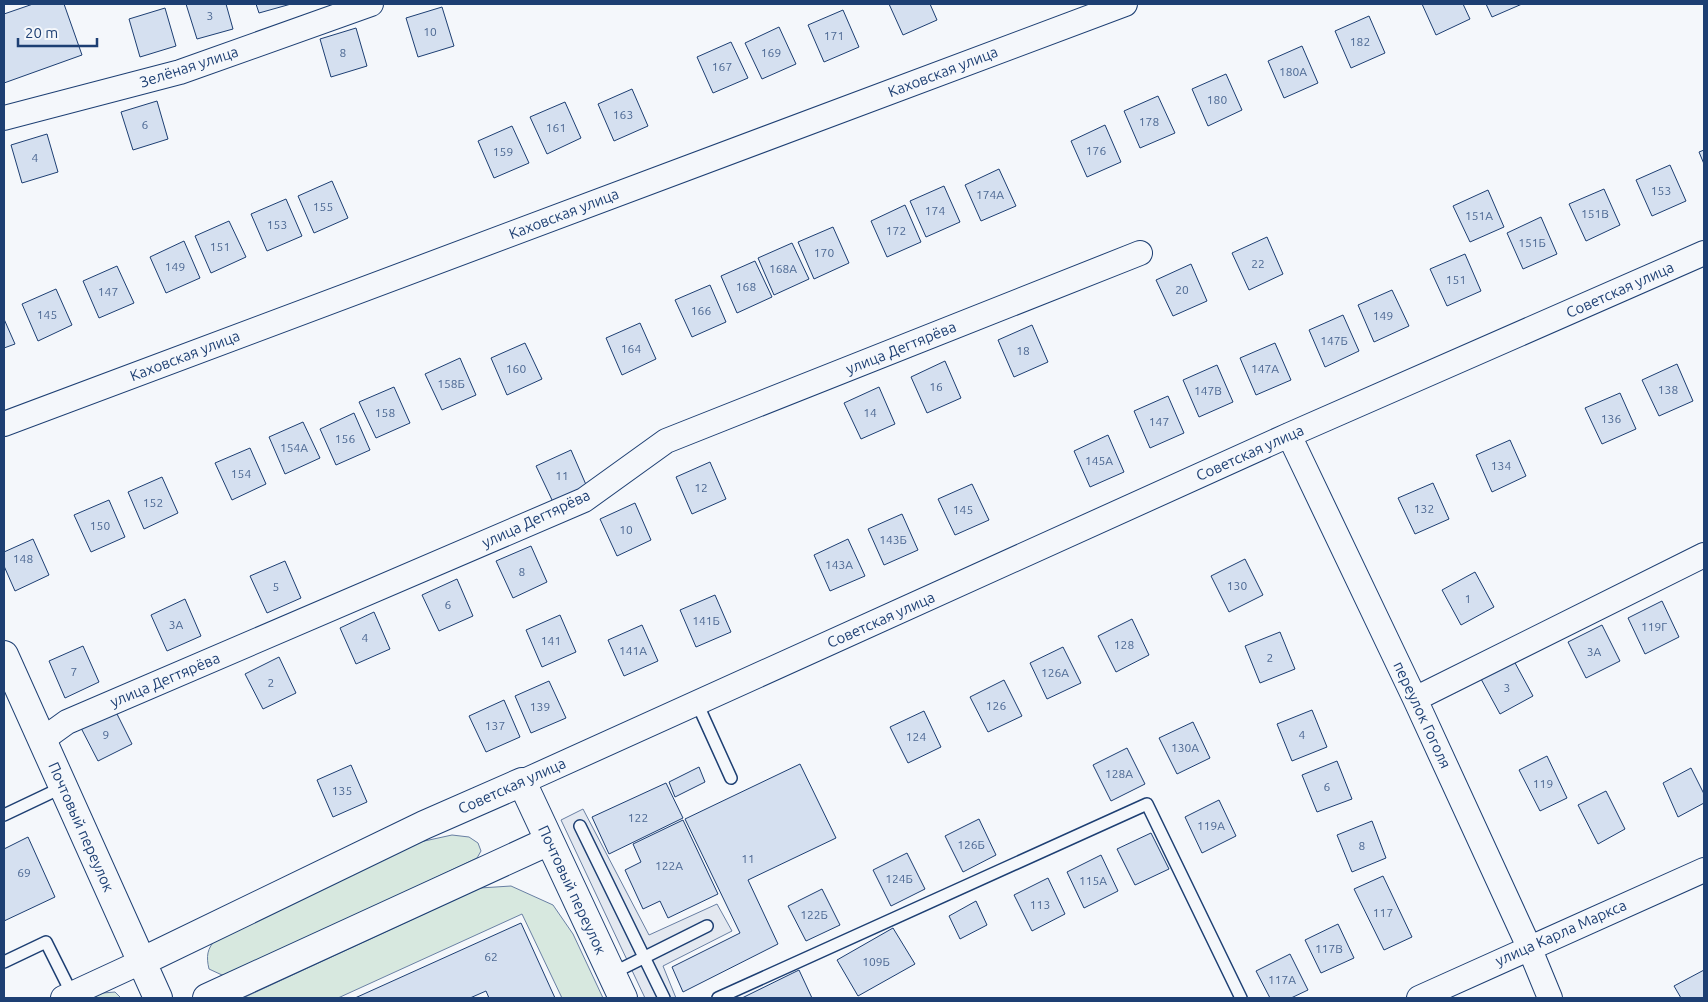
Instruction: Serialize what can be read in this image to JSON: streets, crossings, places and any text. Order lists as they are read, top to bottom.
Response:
{
  "streets": {
    "main road": ["Советская улица", "Почтовый переулок"],
    "street": [
      "Зелёная улица",
      "Каховская улица",
      "улица Дегтярёва",
      "переулок Гоголя",
      "улица Карла Маркса"
    ]
  },
  "crossings": [
    ["Советская улица", "переулок Гоголя"],
    ["Советская улица", "Почтовый переулок"],
    ["улица Дегтярёва", "Почтовый переулок"],
    ["переулок Гоголя", "улица Карла Маркса"]
  ],
  "house_numbers": [
    "3",
    "10",
    "171",
    "182",
    "8",
    "169",
    "167",
    "180А",
    "180",
    "163",
    "178",
    "6",
    "161",
    "176",
    "159",
    "4",
    "153",
    "174А",
    "155",
    "174",
    "151В",
    "151А",
    "153",
    "172",
    "151Б",
    "151",
    "170",
    "22",
    "149",
    "168А",
    "151",
    "168",
    "20",
    "147",
    "166",
    "145",
    "149",
    "147Б",
    "164",
    "18",
    "160",
    "147А",
    "158Б",
    "16",
    "138",
    "147В",
    "158",
    "14",
    "136",
    "147",
    "156",
    "154А",
    "145А",
    "134",
    "154",
    "11",
    "12",
    "152",
    "132",
    "145",
    "150",
    "10",
    "143Б",
    "148",
    "143А",
    "8",
    "130",
    "5",
    "1",
    "6",
    "141Б",
    "3А",
    "119Г",
    "4",
    "141",
    "128",
    "141А",
    "3А",
    "2",
    "7",
    "126А",
    "2",
    "3",
    "126",
    "139",
    "137",
    "9",
    "4",
    "124",
    "130А",
    "128А",
    "119",
    "6",
    "135",
    "122",
    "119А",
    "126Б",
    "8",
    "11",
    "122А",
    "69",
    "124Б",
    "115А",
    "113",
    "117",
    "122Б",
    "117В",
    "62",
    "109Б",
    "117А"
  ],
  "scale_bar": "20 m"
}
